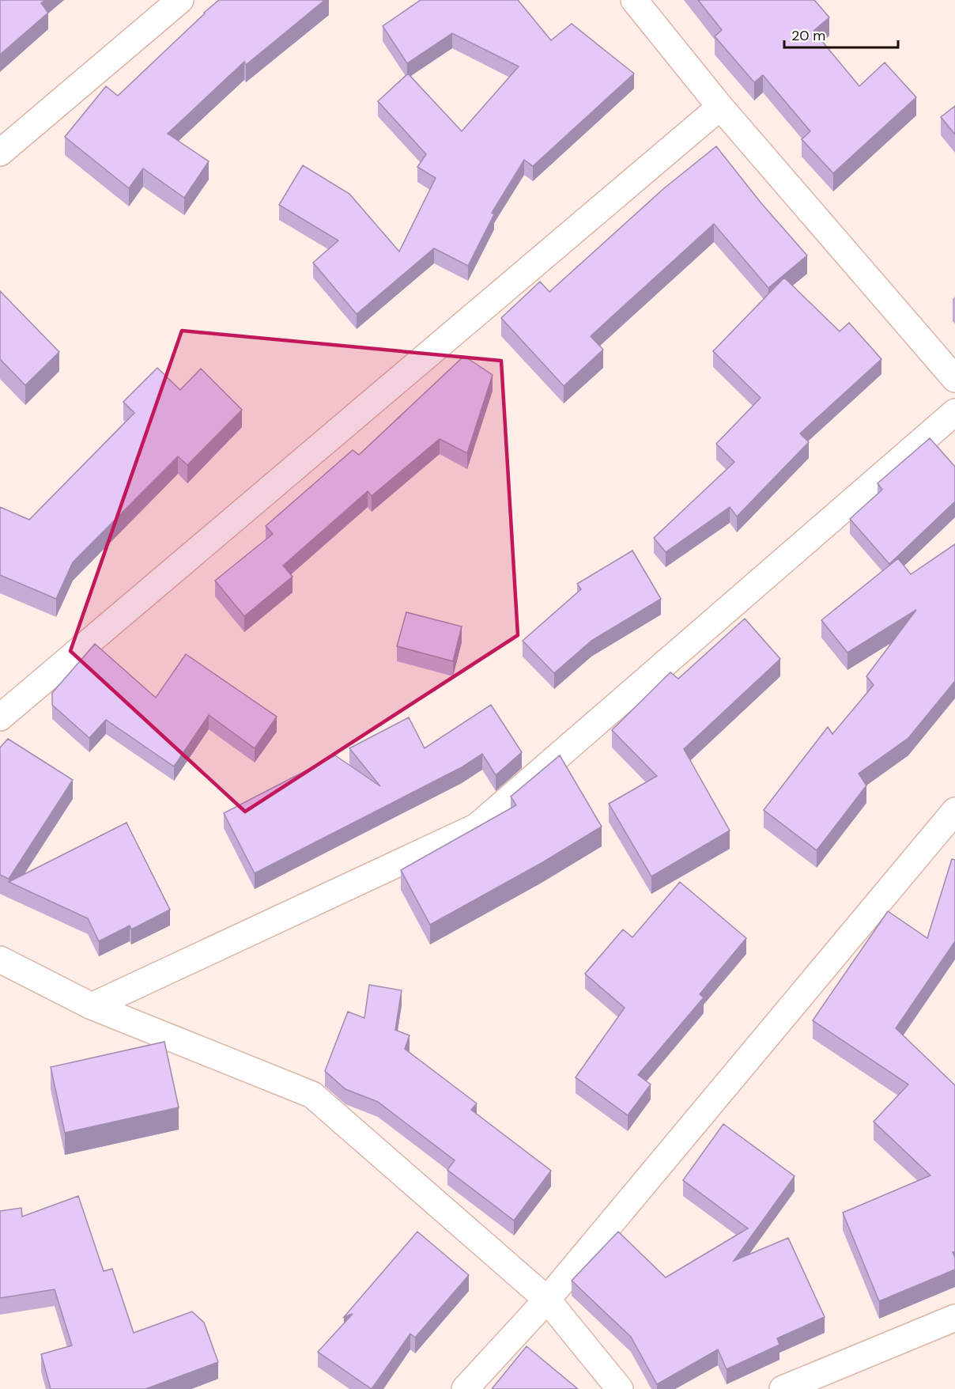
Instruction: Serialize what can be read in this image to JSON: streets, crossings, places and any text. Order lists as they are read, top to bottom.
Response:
{
  "scale_bar": "20 m"
}
